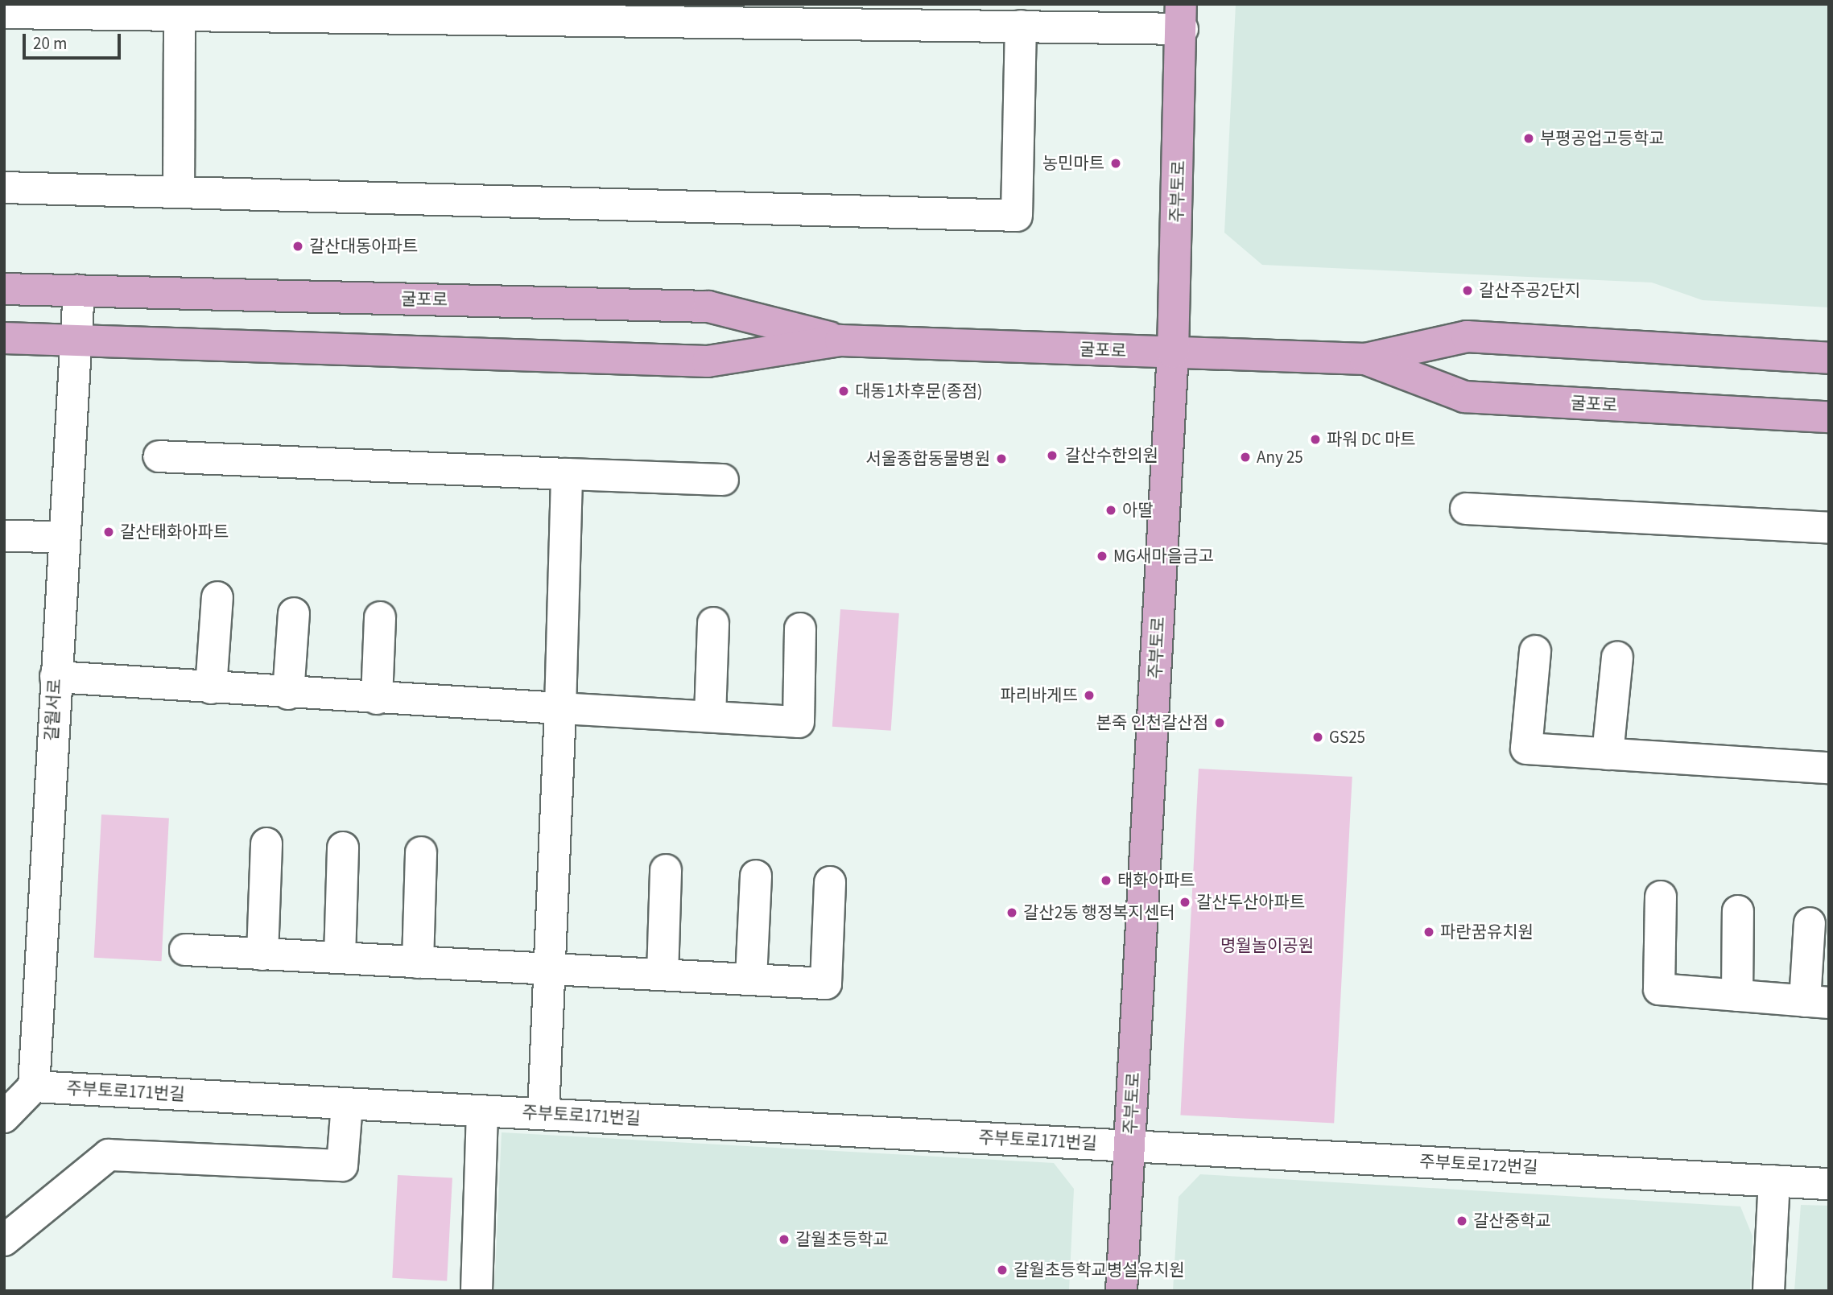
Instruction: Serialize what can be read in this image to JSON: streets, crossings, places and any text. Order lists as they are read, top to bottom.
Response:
{
  "streets": {
    "main road": ["주부토로", "굴포로"],
    "street": ["갈월서로", "주부토로171번길", "주부토로172번길"]
  },
  "crossings": [
    ["주부토로", "굴포로"],
    ["주부토로", "주부토로171번길"],
    ["주부토로", "주부토로172번길"],
    ["굴포로", "갈월서로"],
    ["갈월서로", "주부토로171번길"],
    ["주부토로171번길", "주부토로172번길"]
  ],
  "parks": ["명월놀이공원"],
  "places": [
    "부평공업고등학교",
    "농민마트",
    "갈산대동아파트",
    "갈산주공2단지",
    "대동1차후문(종점)",
    "파워 DC 마트",
    "갈산수한의원",
    "Any 25",
    "서울종합동물병원",
    "아딸",
    "갈산태화아파트",
    "MG새마을금고",
    "파리바게뜨",
    "본죽 인천갈산점",
    "GS25",
    "태화아파트",
    "갈산두산아파트",
    "갈산2동 행정복지센터",
    "파란꿈유치원",
    "갈산중학교",
    "갈월초등학교",
    "갈월초등학교병설유치원"
  ],
  "scale_bar": "20 m"
}
